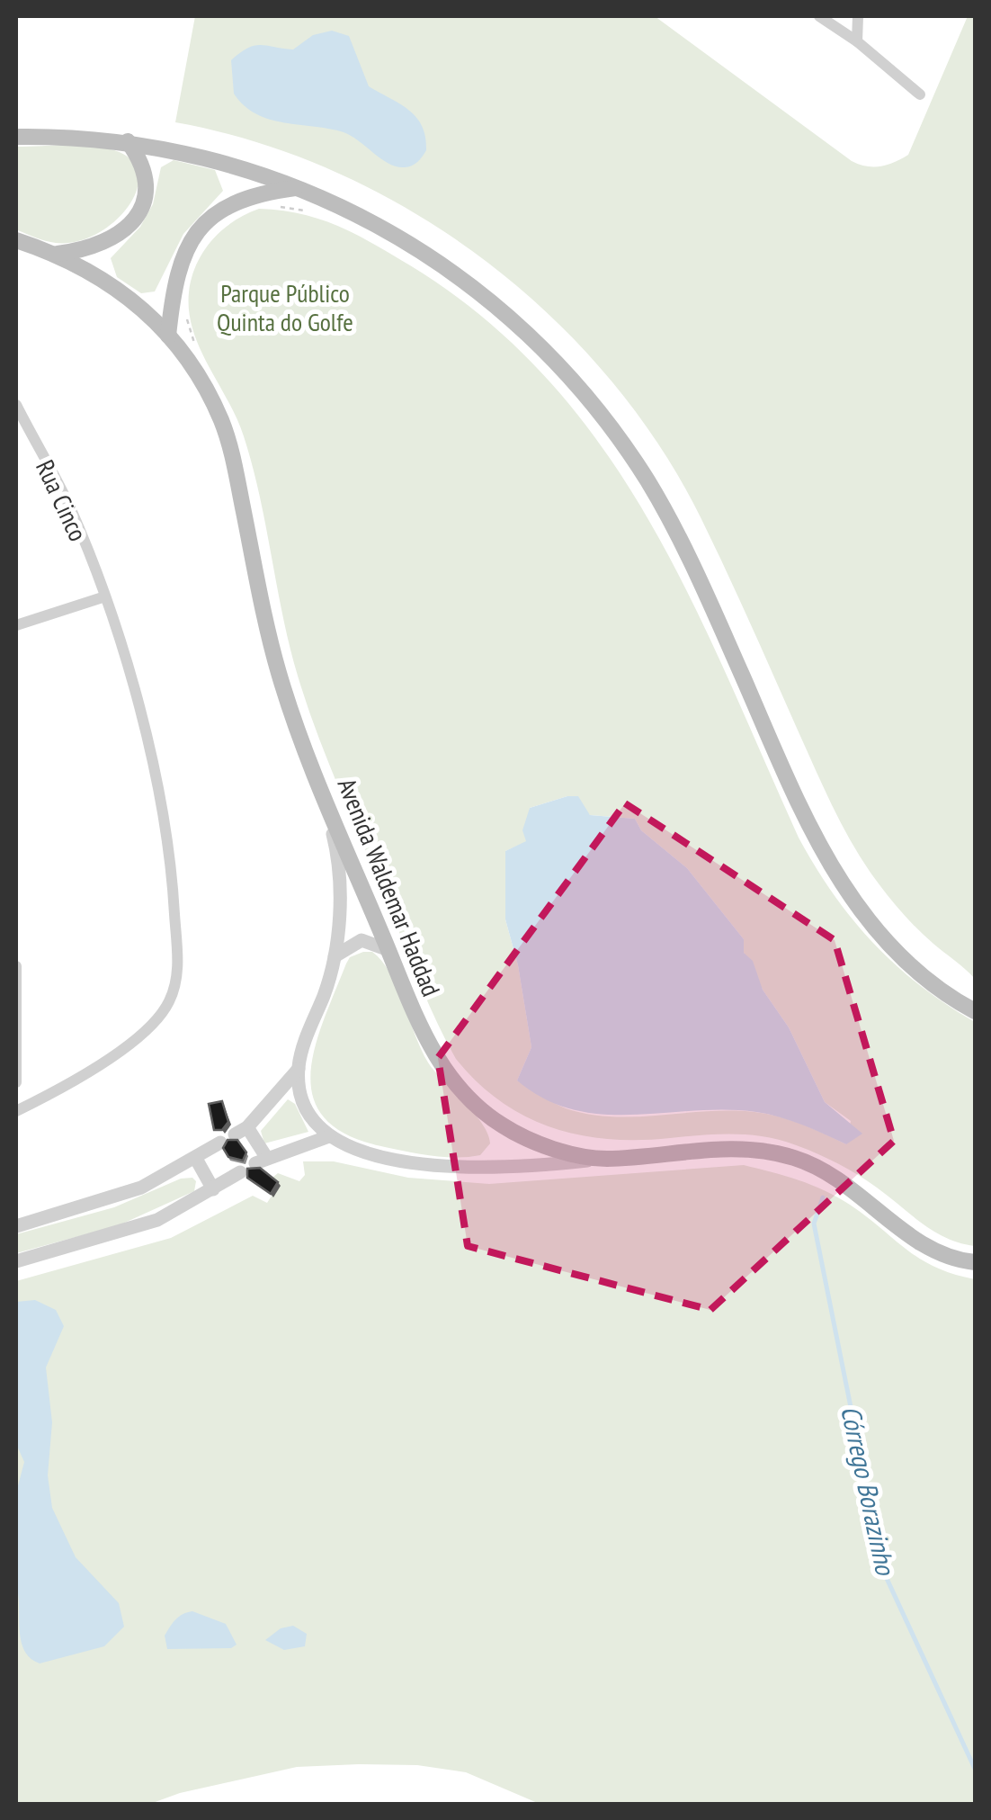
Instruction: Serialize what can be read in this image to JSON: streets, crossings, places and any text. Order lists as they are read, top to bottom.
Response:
{
  "streets": {
    "main road": ["Avenida Waldemar Haddad"],
    "street": ["Rua Cinco"]
  },
  "water": ["Córrego Borazinho"],
  "parks": ["Parque Público Quinta do Golfe"]
}
